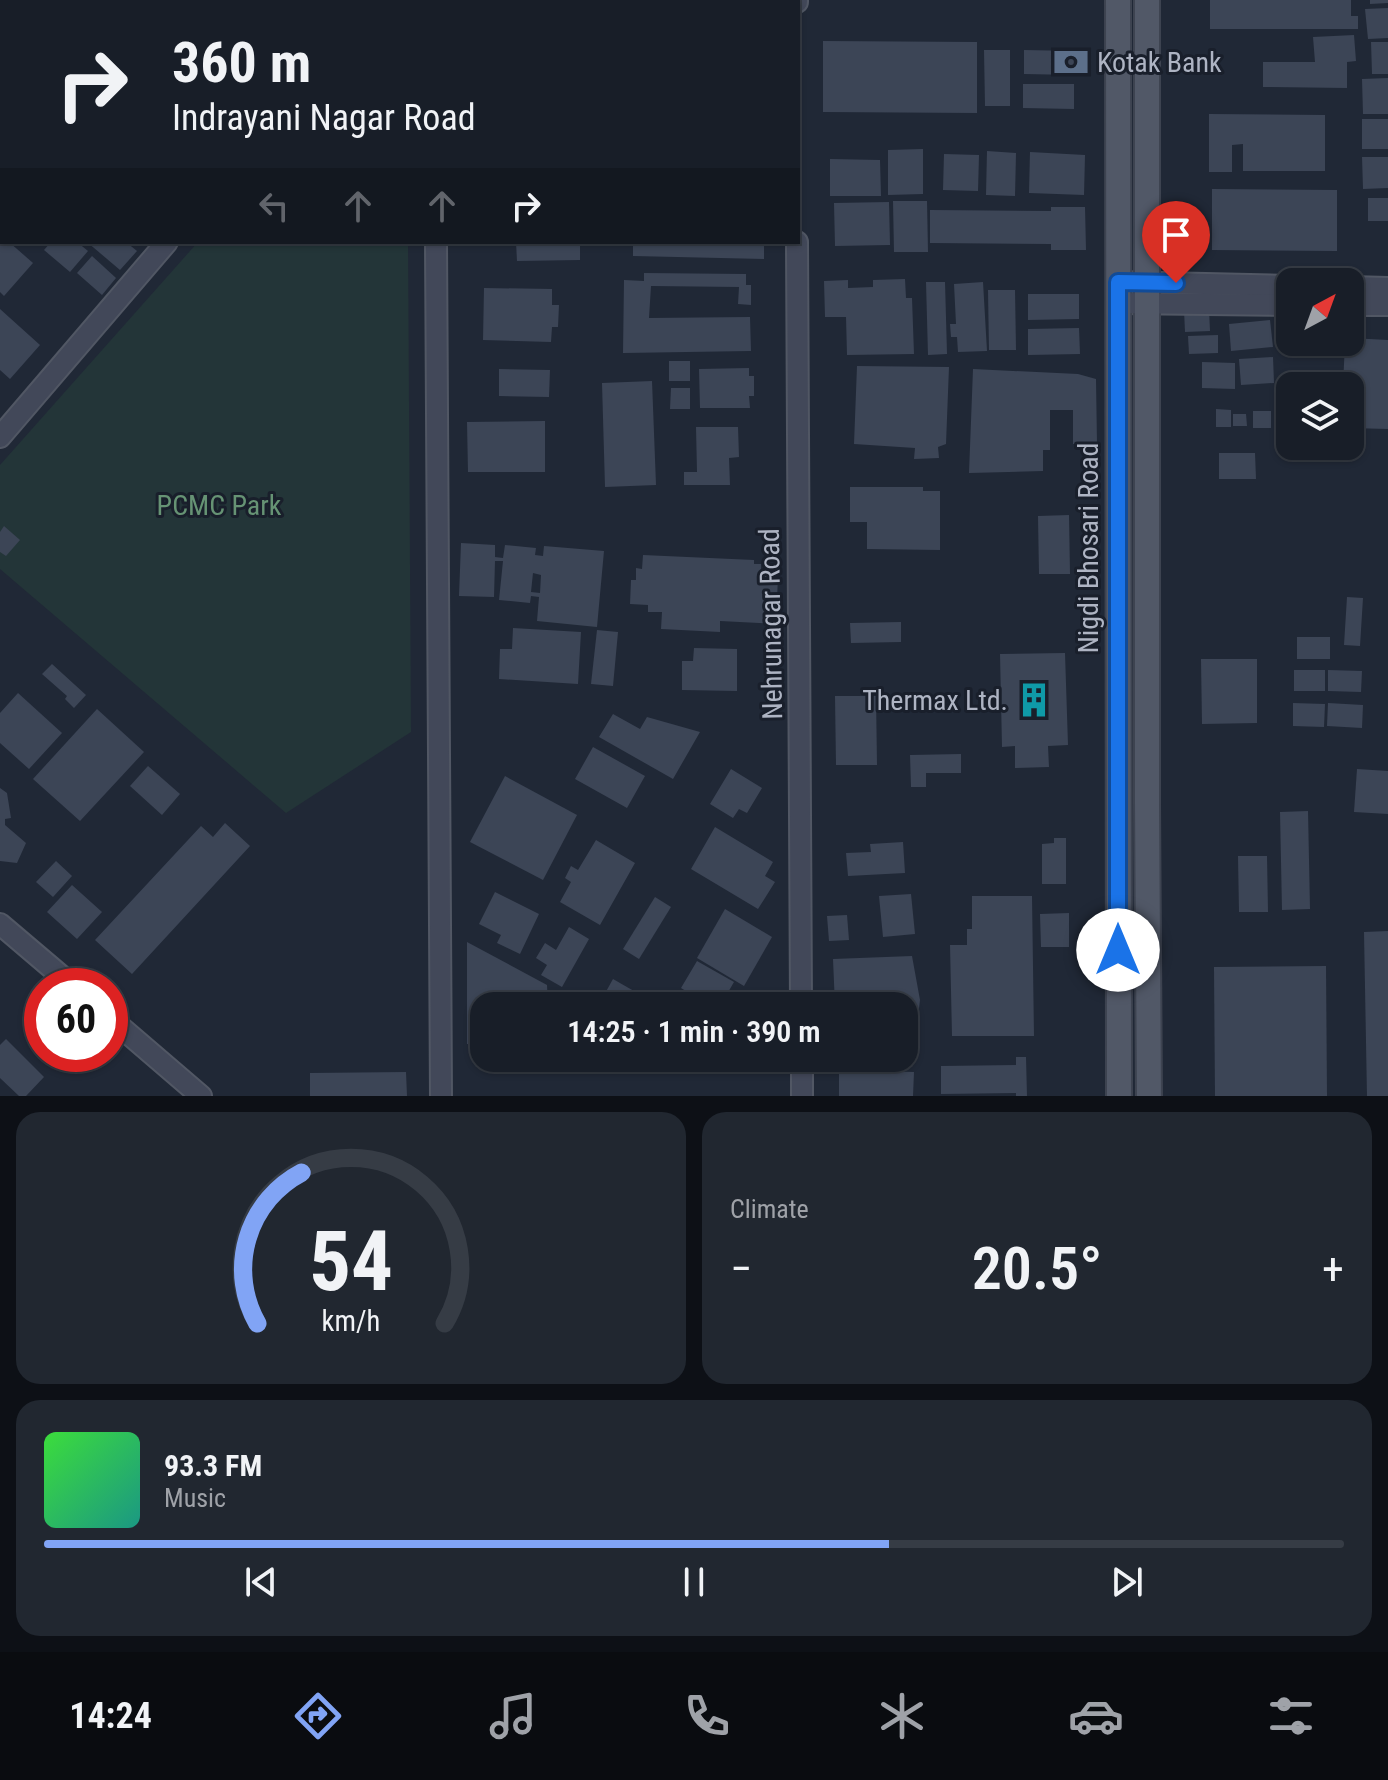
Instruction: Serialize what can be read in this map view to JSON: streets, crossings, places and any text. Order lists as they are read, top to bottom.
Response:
{
  "streets": {
    "main road": ["Nigdi Bhosari Road"],
    "street": ["Nehrunagar Road"]
  },
  "parks": ["PCMC Park"],
  "places": {
    "bank": ["Kotak Bank"],
    "building": ["Thermax Ltd."]
  },
  "north": "top right",
  "page": {
    "turn": ["360 m", "Indrayani Nagar Road"],
    "limit": "60",
    "trip": "14:25 · 1 min · 390 m",
    "tile": "Climate",
    "heat": ["−", "20.5°", "+"],
    "song": ["93.3 FM", "Music"],
    "tabs": "14:24",
    "gauge": ["54", "km/h"]
  }
}
